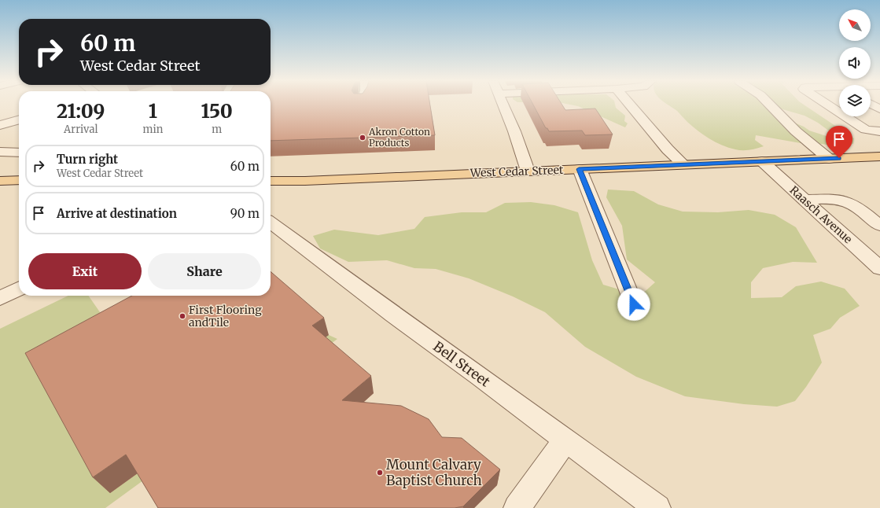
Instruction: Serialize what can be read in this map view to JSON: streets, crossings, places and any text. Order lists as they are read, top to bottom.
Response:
{
  "streets": {
    "main road": ["West Cedar Street"],
    "street": ["Raasch Avenue", "Bell Street"]
  },
  "crossings": [
    ["West Cedar Street", "Raasch Avenue"]
  ],
  "places": ["Akron Cotton Products", "First Flooring andTile", "Mount Calvary Baptist Church"],
  "north": "top left",
  "page": {
    "turn": ["60 m", "West Cedar Street"],
    "eta": [
      "21:09",
      "Arrival",
      "1",
      "min",
      "150",
      "m"
    ],
    "list": [
      {
        "name": "Turn right",
        "note": "West Cedar Street",
        "value": "60 m"
      },
      {
        "name": "Arrive at destination",
        "value": "90 m"
      }
    ],
    "buttons": ["Exit", "Share"]
  }
}
